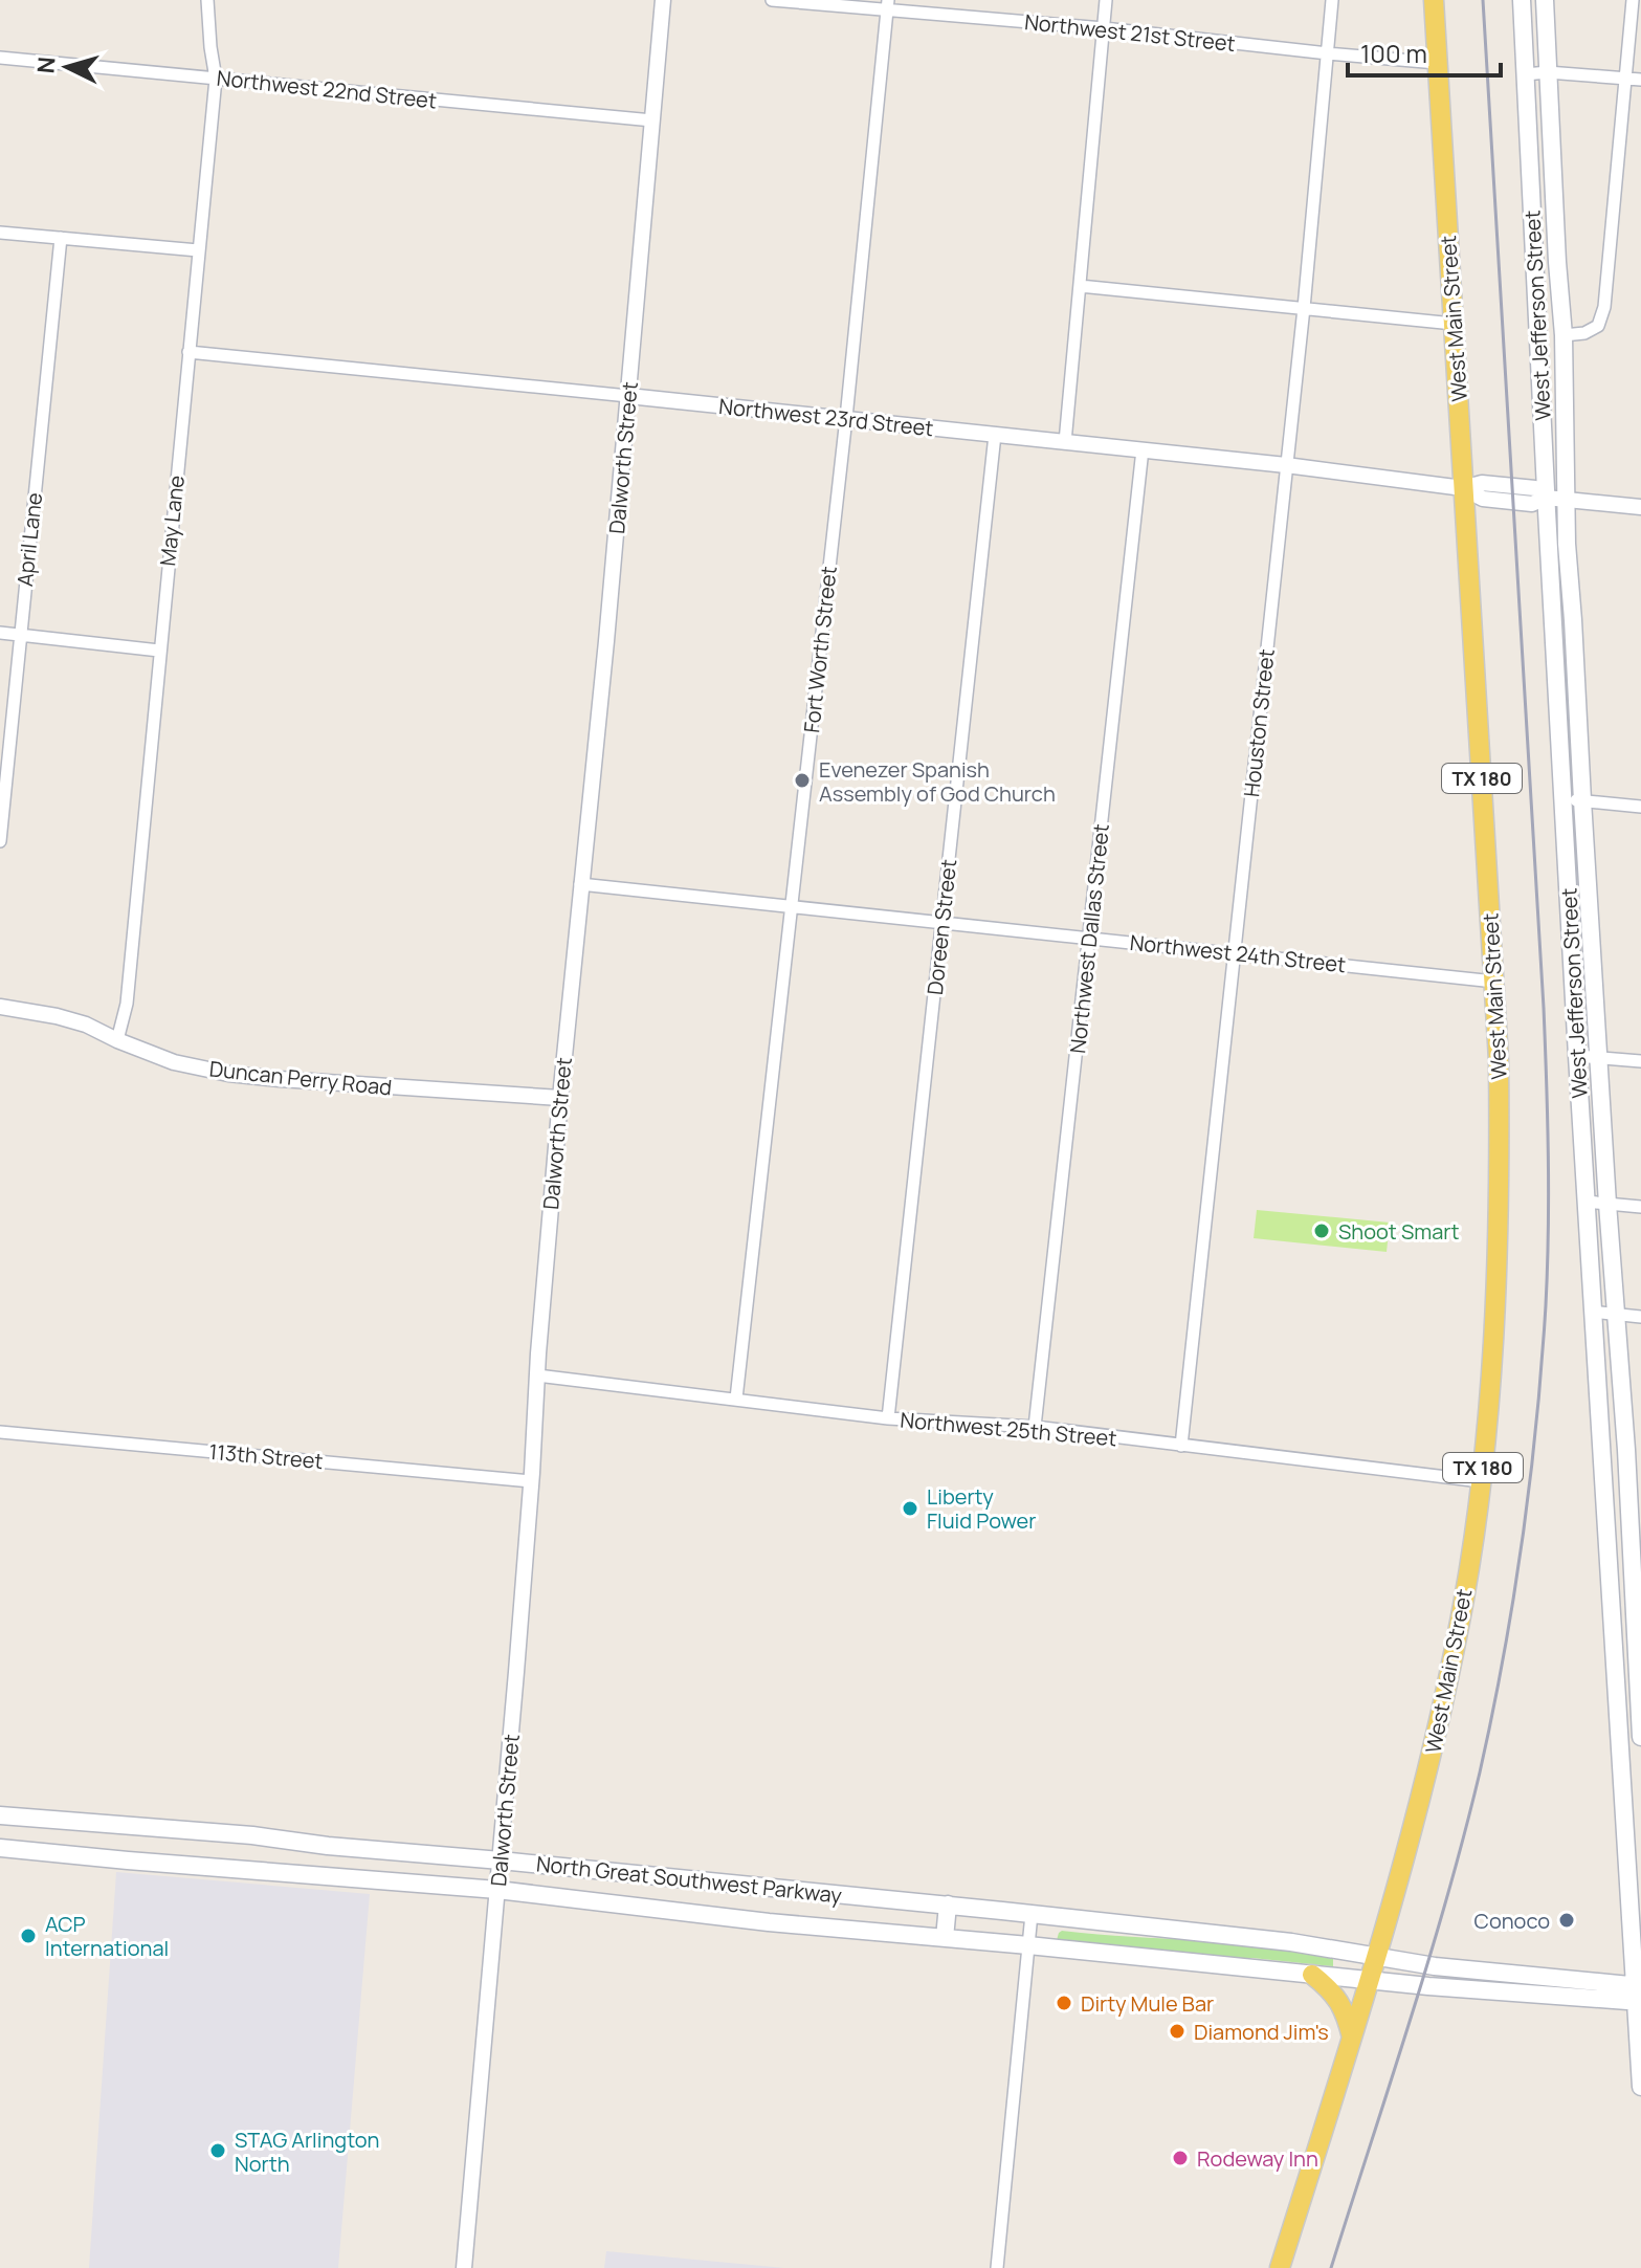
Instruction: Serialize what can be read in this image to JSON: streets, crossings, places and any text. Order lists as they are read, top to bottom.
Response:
{
  "streets": {
    "main road": [
      "West Jefferson Street",
      "West Main Street",
      "TX 180",
      "North Great Southwest Parkway"
    ],
    "street": [
      "Northwest 21st Street",
      "Northwest 22nd Street",
      "Northwest 23rd Street",
      "Dalworth Street",
      "May Lane",
      "April Lane",
      "Fort Worth Street",
      "Houston Street",
      "Doreen Street",
      "Northwest Dallas Street",
      "Northwest 24th Street",
      "Duncan Perry Road",
      "Northwest 25th Street",
      "113th Street"
    ]
  },
  "crossings": [
    ["Northwest 21st Street", "West Main Street"],
    ["Northwest 21st Street", "Fort Worth Street"],
    ["Northwest 21st Street", "Houston Street"],
    ["Northwest 22nd Street", "Dalworth Street"],
    ["Northwest 22nd Street", "May Lane"],
    ["West Jefferson Street", "Northwest 23rd Street"],
    ["West Jefferson Street", "North Great Southwest Parkway"],
    ["West Main Street", "Northwest 23rd Street"],
    ["West Main Street", "TX 180"],
    ["West Main Street", "Northwest 24th Street"],
    ["West Main Street", "Northwest 25th Street"],
    ["West Main Street", "North Great Southwest Parkway"],
    ["Northwest 23rd Street", "Dalworth Street"],
    ["Northwest 23rd Street", "May Lane"],
    ["Northwest 23rd Street", "Fort Worth Street"],
    ["Northwest 23rd Street", "Houston Street"],
    ["Northwest 23rd Street", "Doreen Street"],
    ["Northwest 23rd Street", "Northwest Dallas Street"],
    ["Dalworth Street", "Northwest 24th Street"],
    ["Dalworth Street", "Duncan Perry Road"],
    ["Dalworth Street", "Northwest 25th Street"],
    ["Dalworth Street", "113th Street"],
    ["Dalworth Street", "North Great Southwest Parkway"],
    ["May Lane", "Duncan Perry Road"],
    ["Fort Worth Street", "Northwest 24th Street"],
    ["Fort Worth Street", "Northwest 25th Street"],
    ["Houston Street", "Northwest 24th Street"],
    ["Houston Street", "Northwest 25th Street"],
    ["TX 180", "North Great Southwest Parkway"],
    ["Doreen Street", "Northwest 24th Street"],
    ["Doreen Street", "Northwest 25th Street"],
    ["Northwest Dallas Street", "Northwest 24th Street"],
    ["Northwest Dallas Street", "Northwest 25th Street"]
  ],
  "places": [
    "Evenezer Spanish Assembly of God Church",
    "Shoot Smart",
    "Liberty Fluid Power",
    "Conoco",
    "ACP International",
    "Dirty Mule Bar",
    "Diamond Jim's",
    "STAG Arlington North",
    "Rodeway Inn"
  ],
  "scale_bar": "100 m",
  "north": "left"
}
